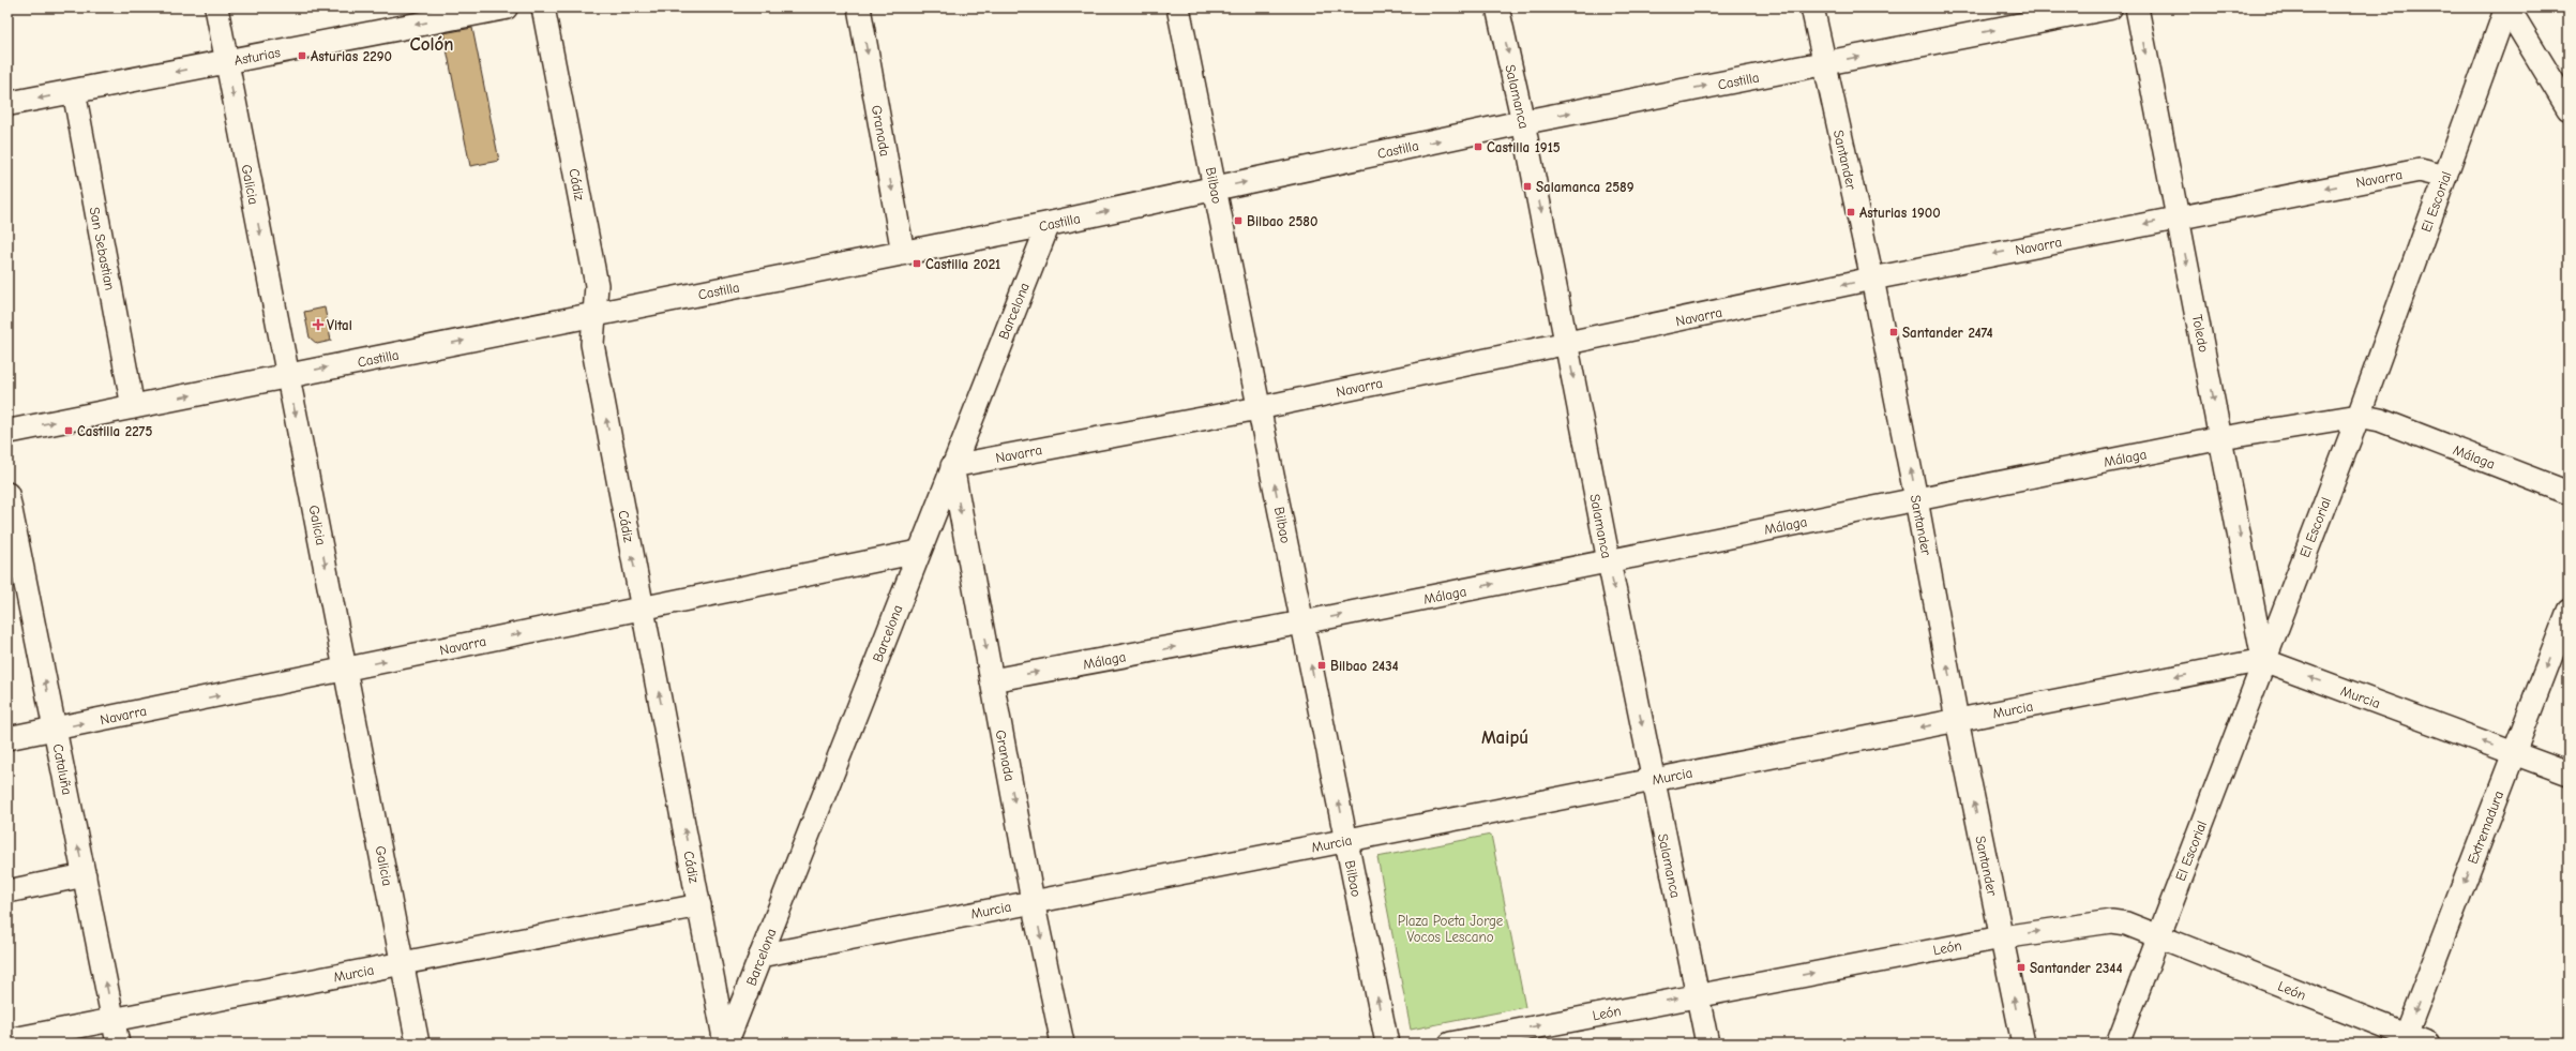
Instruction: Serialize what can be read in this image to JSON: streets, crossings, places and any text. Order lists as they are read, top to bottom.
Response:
{
  "streets": {
    "street": [
      "Asturias",
      "Castilla",
      "Salamanca",
      "Granada",
      "Santander",
      "Navarra",
      "Galicia",
      "Cádiz",
      "Bilbao",
      "El Escorial",
      "San Sebastian",
      "Barcelona",
      "Toledo",
      "Málaga",
      "Murcia",
      "Cataluña",
      "Extremadura",
      "León"
    ]
  },
  "crossings": [
    ["Asturias", "Galicia"],
    ["Asturias", "San Sebastian"],
    ["Castilla", "Salamanca"],
    ["Castilla", "Granada"],
    ["Castilla", "Santander"],
    ["Castilla", "Galicia"],
    ["Castilla", "Cádiz"],
    ["Castilla", "Bilbao"],
    ["Castilla", "San Sebastian"],
    ["Castilla", "Barcelona"],
    ["Salamanca", "Navarra"],
    ["Salamanca", "Málaga"],
    ["Salamanca", "Murcia"],
    ["Salamanca", "León"],
    ["Granada", "Navarra"],
    ["Granada", "Barcelona"],
    ["Granada", "Málaga"],
    ["Granada", "Murcia"],
    ["Santander", "Navarra"],
    ["Santander", "Málaga"],
    ["Santander", "Murcia"],
    ["Santander", "León"],
    ["Navarra", "Galicia"],
    ["Navarra", "Cádiz"],
    ["Navarra", "Bilbao"],
    ["Navarra", "El Escorial"],
    ["Navarra", "Barcelona"],
    ["Navarra", "Toledo"],
    ["Navarra", "Cataluña"],
    ["Galicia", "Murcia"],
    ["Cádiz", "Barcelona"],
    ["Cádiz", "Murcia"],
    ["Bilbao", "Málaga"],
    ["Bilbao", "Murcia"],
    ["El Escorial", "Toledo"],
    ["El Escorial", "Málaga"],
    ["El Escorial", "Murcia"],
    ["El Escorial", "León"],
    ["Barcelona", "Murcia"],
    ["Toledo", "Málaga"],
    ["Toledo", "Murcia"],
    ["Murcia", "Cataluña"],
    ["Murcia", "Extremadura"],
    ["Extremadura", "León"]
  ],
  "one_way": [
    "Asturias",
    "Castilla",
    "Salamanca",
    "Granada",
    "Santander",
    "Galicia",
    "Cádiz",
    "Bilbao",
    "Toledo",
    "Málaga",
    "Cataluña",
    "Extremadura",
    "León"
  ],
  "districts": ["Colón", "Maipú"],
  "parks": ["Plaza Poeta Jorge Vocos Lescano"],
  "places": {
    "transit": [
      "Asturias 2290",
      "Castilla 1915",
      "Salamanca 2589",
      "Asturias 1900",
      "Bilbao 2580",
      "Castilla 2021",
      "Santander 2474",
      "Castilla 2275",
      "Bilbao 2434",
      "Santander 2344"
    ],
    "health": ["Vital"]
  }
}
